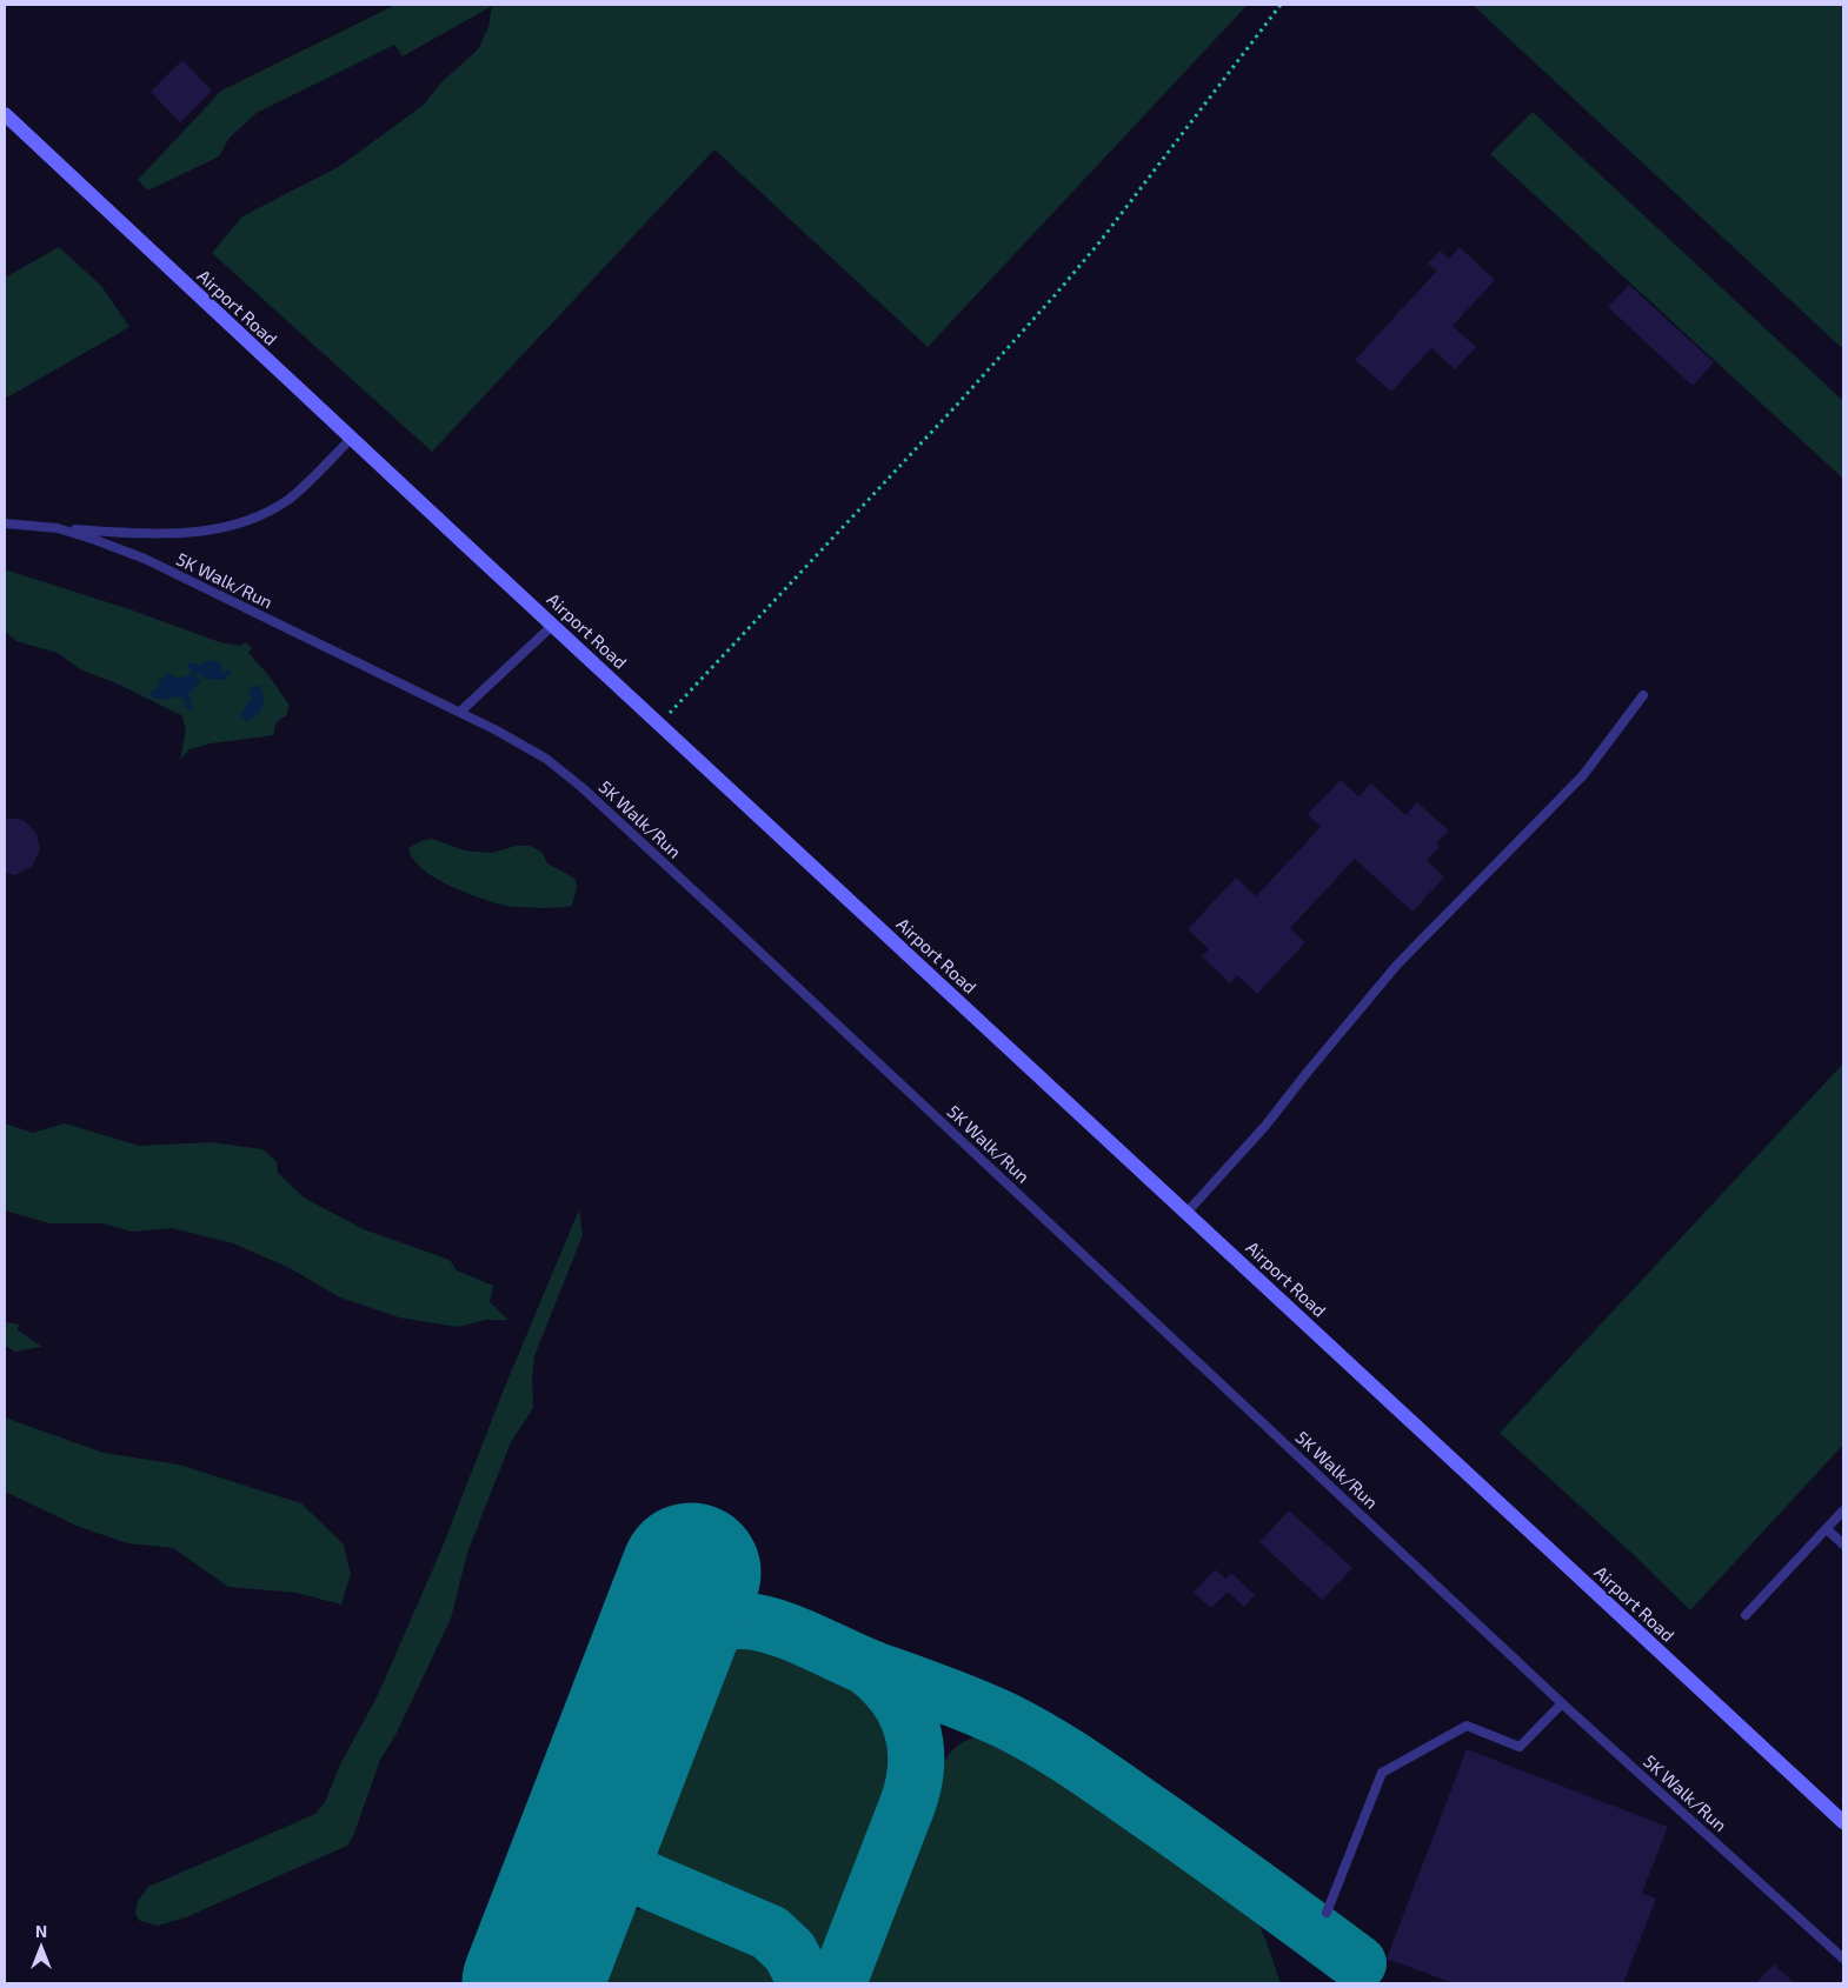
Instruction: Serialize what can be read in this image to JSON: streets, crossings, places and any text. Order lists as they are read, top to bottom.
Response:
{
  "streets": {
    "main road": ["Airport Road"],
    "lane": ["5K Walk/Run"]
  },
  "north": "top"
}
